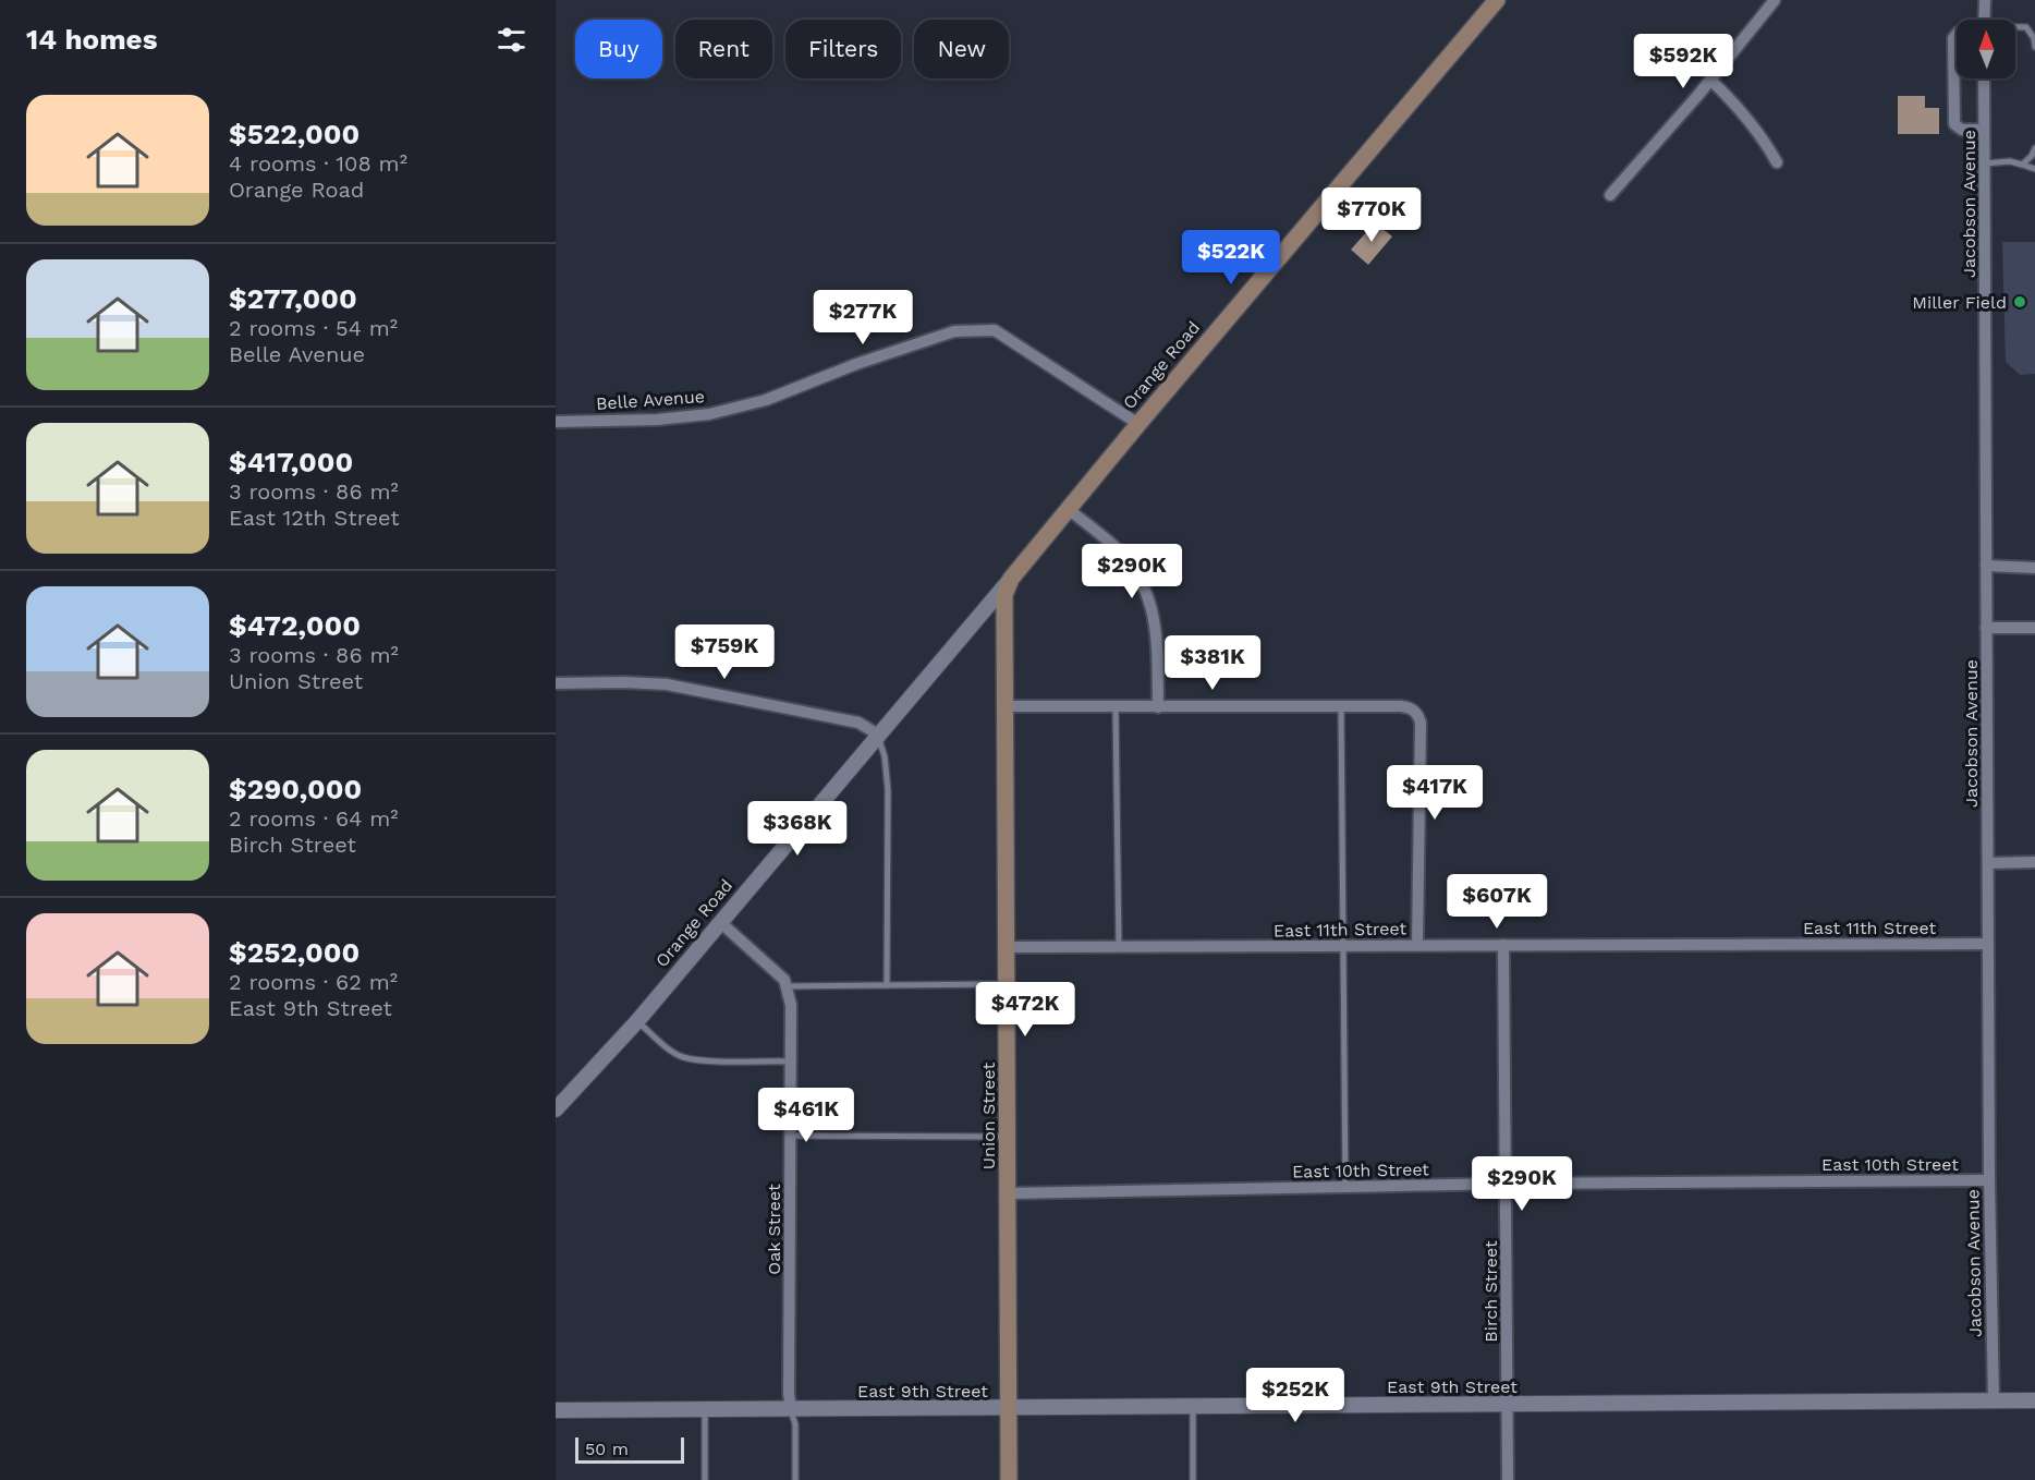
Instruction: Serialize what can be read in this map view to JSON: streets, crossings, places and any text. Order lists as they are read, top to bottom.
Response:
{
  "streets": {
    "main road": ["Orange Road", "Union Street"],
    "street": [
      "Jacobson Avenue",
      "Belle Avenue",
      "East 11th Street",
      "East 10th Street",
      "Oak Street",
      "Birch Street",
      "East 9th Street"
    ]
  },
  "crossings": [
    ["Jacobson Avenue", "East 11th Street"],
    ["Jacobson Avenue", "East 10th Street"],
    ["Jacobson Avenue", "East 9th Street"],
    ["Orange Road", "Belle Avenue"],
    ["Orange Road", "Union Street"],
    ["East 11th Street", "Union Street"],
    ["East 11th Street", "Birch Street"],
    ["Union Street", "East 10th Street"],
    ["Union Street", "East 9th Street"],
    ["East 10th Street", "Birch Street"],
    ["Oak Street", "East 9th Street"],
    ["Birch Street", "East 9th Street"]
  ],
  "places": ["Miller Field"],
  "scale_bar": "50 m",
  "north": "top",
  "page": {
    "heading": "14 homes",
    "chip": [
      "Buy",
      "Rent",
      "Filters",
      "New"
    ],
    "price": [
      "$592K",
      "$770K",
      "$522K",
      "$277K",
      "$290K",
      "$759K",
      "$381K",
      "$417K",
      "$368K",
      "$607K",
      "$472K",
      "$461K",
      "$290K",
      "$252K"
    ],
    "list": [
      {
        "name": "$522,000",
        "note": "4 rooms · 108 m² · Orange Road"
      },
      {
        "name": "$277,000",
        "note": "2 rooms · 54 m² · Belle Avenue"
      },
      {
        "name": "$417,000",
        "note": "3 rooms · 86 m² · East 12th Street"
      },
      {
        "name": "$472,000",
        "note": "3 rooms · 86 m² · Union Street"
      },
      {
        "name": "$290,000",
        "note": "2 rooms · 64 m² · Birch Street"
      },
      {
        "name": "$252,000",
        "note": "2 rooms · 62 m² · East 9th Street"
      }
    ],
    "scale": "50 m"
  }
}
